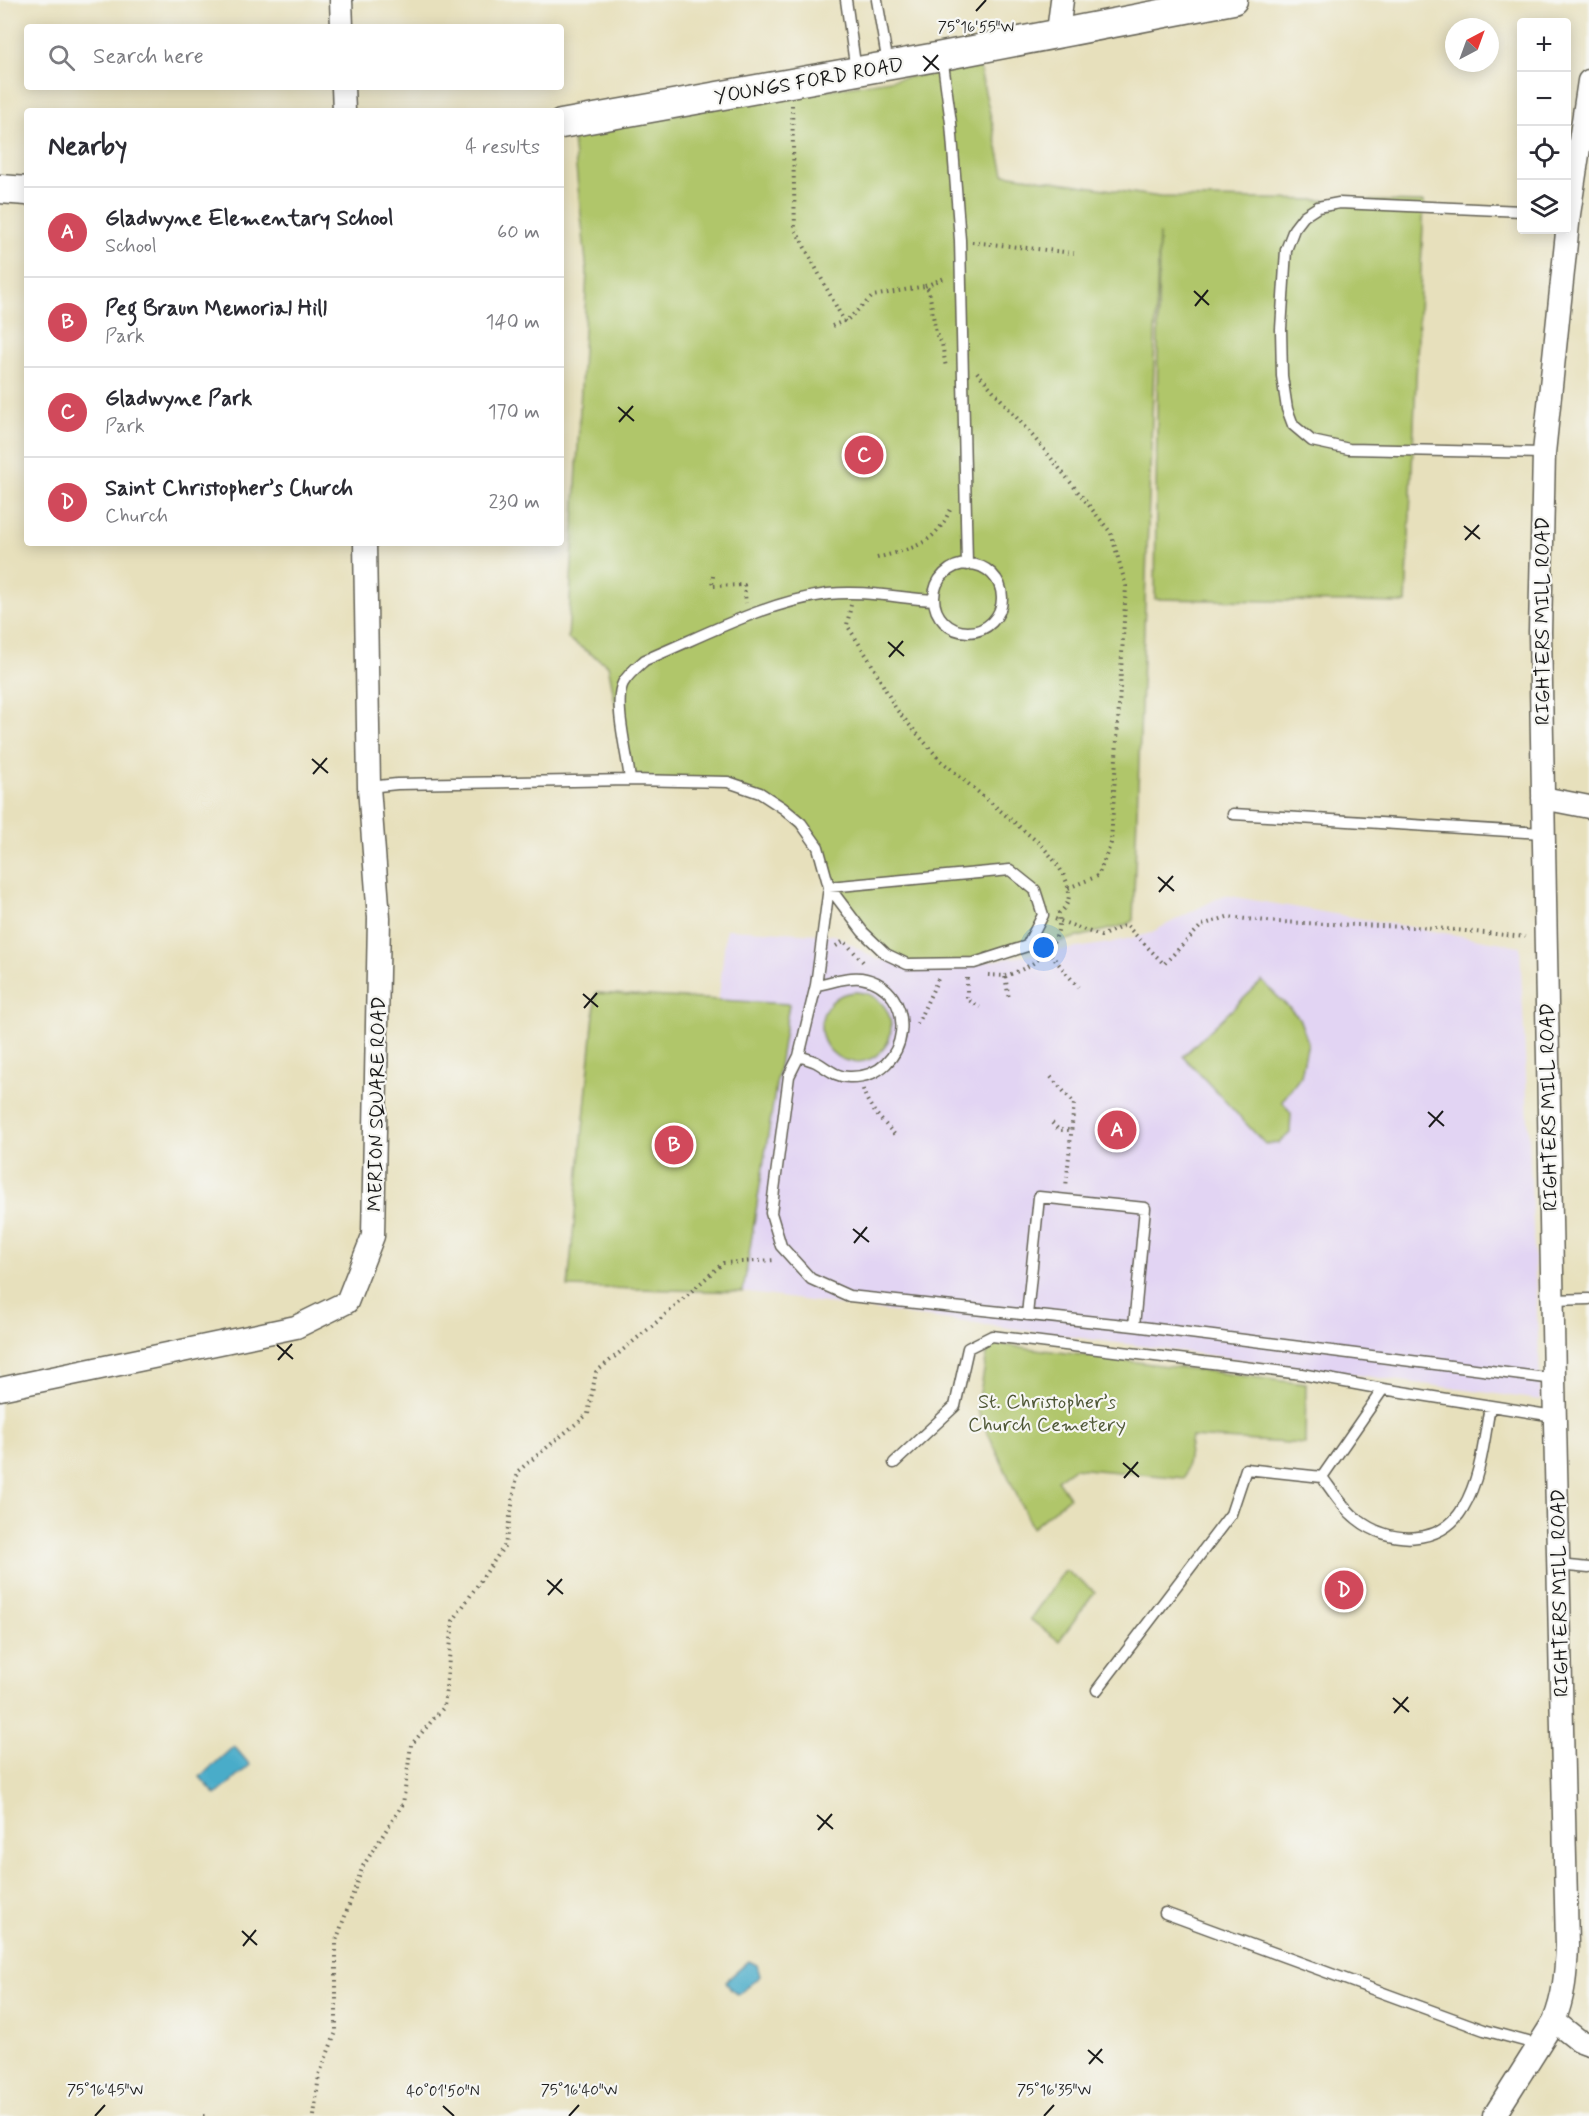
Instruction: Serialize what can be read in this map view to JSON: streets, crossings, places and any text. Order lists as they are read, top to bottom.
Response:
{
  "streets": {
    "street": ["YOUNGS FORD ROAD", "RIGHTERS MILL ROAD", "MERION SQUARE ROAD"]
  },
  "parks": ["St. Christopher’s Church Cemetery"],
  "north": "top right",
  "page": {
    "map_buttons": ["+", "−"],
    "search": "Search here",
    "heading": ["Nearby", "4 results"],
    "list": [
      {
        "mark": "A",
        "name": "Gladwyne Elementary School",
        "note": "School",
        "value": "60 m"
      },
      {
        "mark": "B",
        "name": "Peg Braun Memorial Hill",
        "note": "Park",
        "value": "140 m"
      },
      {
        "mark": "C",
        "name": "Gladwyne Park",
        "note": "Park",
        "value": "170 m"
      },
      {
        "mark": "D",
        "name": "Saint Christopher’s Church",
        "note": "Church",
        "value": "230 m"
      }
    ],
    "pins": [
      "C",
      "A",
      "B",
      "D"
    ]
  },
  "coordinates": [
    "75°16'55\"W",
    "75°16'45\"W",
    "75°16'40\"W",
    "75°16'35\"W",
    "40°01'50\"N"
  ]
}
